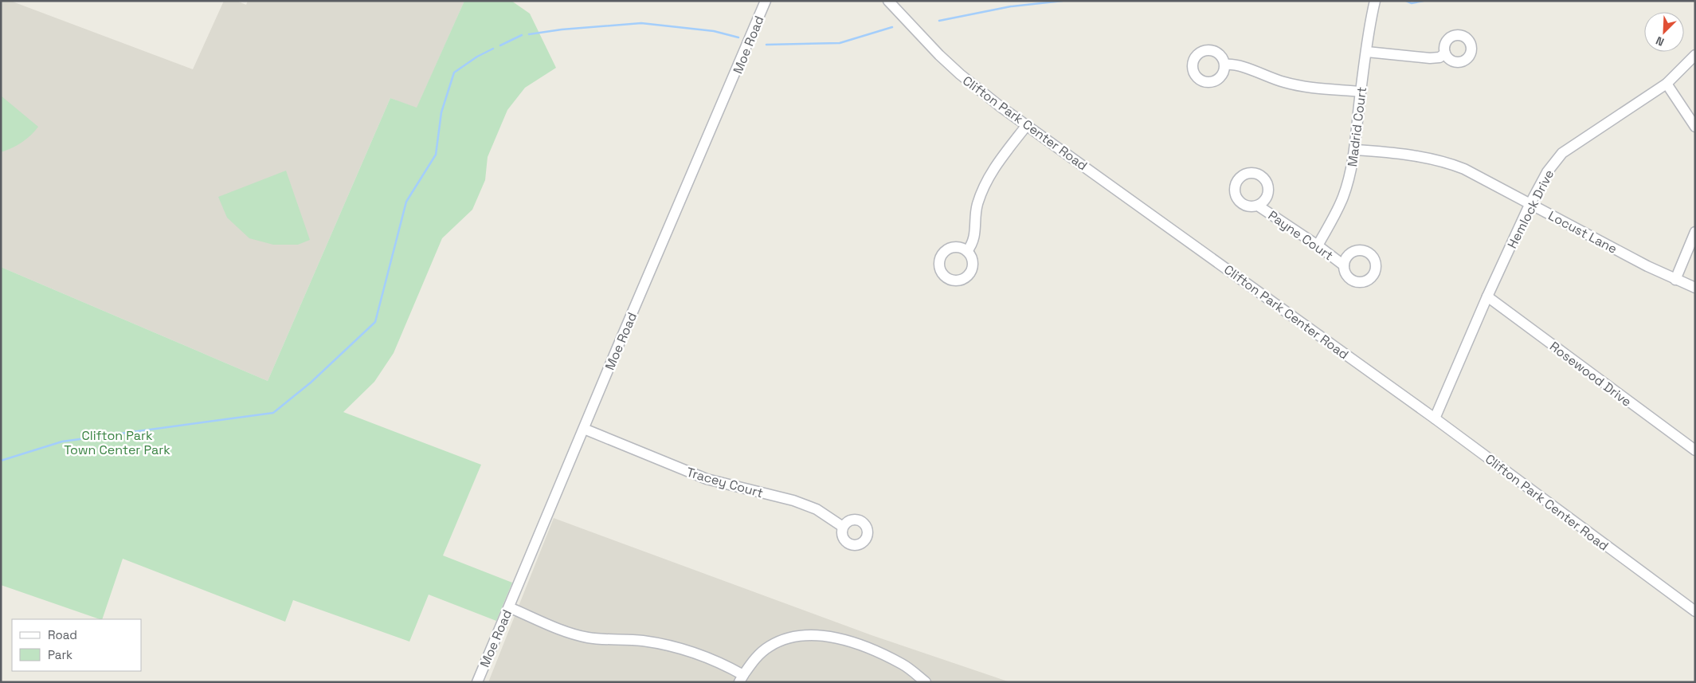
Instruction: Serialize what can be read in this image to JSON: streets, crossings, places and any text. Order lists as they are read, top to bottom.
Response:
{
  "streets": {
    "street": [
      "Moe Road",
      "Clifton Park Center Road",
      "Madrid Court",
      "Hemlock Drive",
      "Locust Lane",
      "Payne Court",
      "Rosewood Drive",
      "Tracey Court"
    ]
  },
  "crossings": [
    ["Moe Road", "Tracey Court"],
    ["Clifton Park Center Road", "Hemlock Drive"],
    ["Madrid Court", "Locust Lane"],
    ["Madrid Court", "Payne Court"],
    ["Hemlock Drive", "Locust Lane"],
    ["Hemlock Drive", "Rosewood Drive"]
  ],
  "parks": ["Clifton Park Town Center Park"],
  "legend": ["Road", "Park"],
  "north": "bottom left"
}
